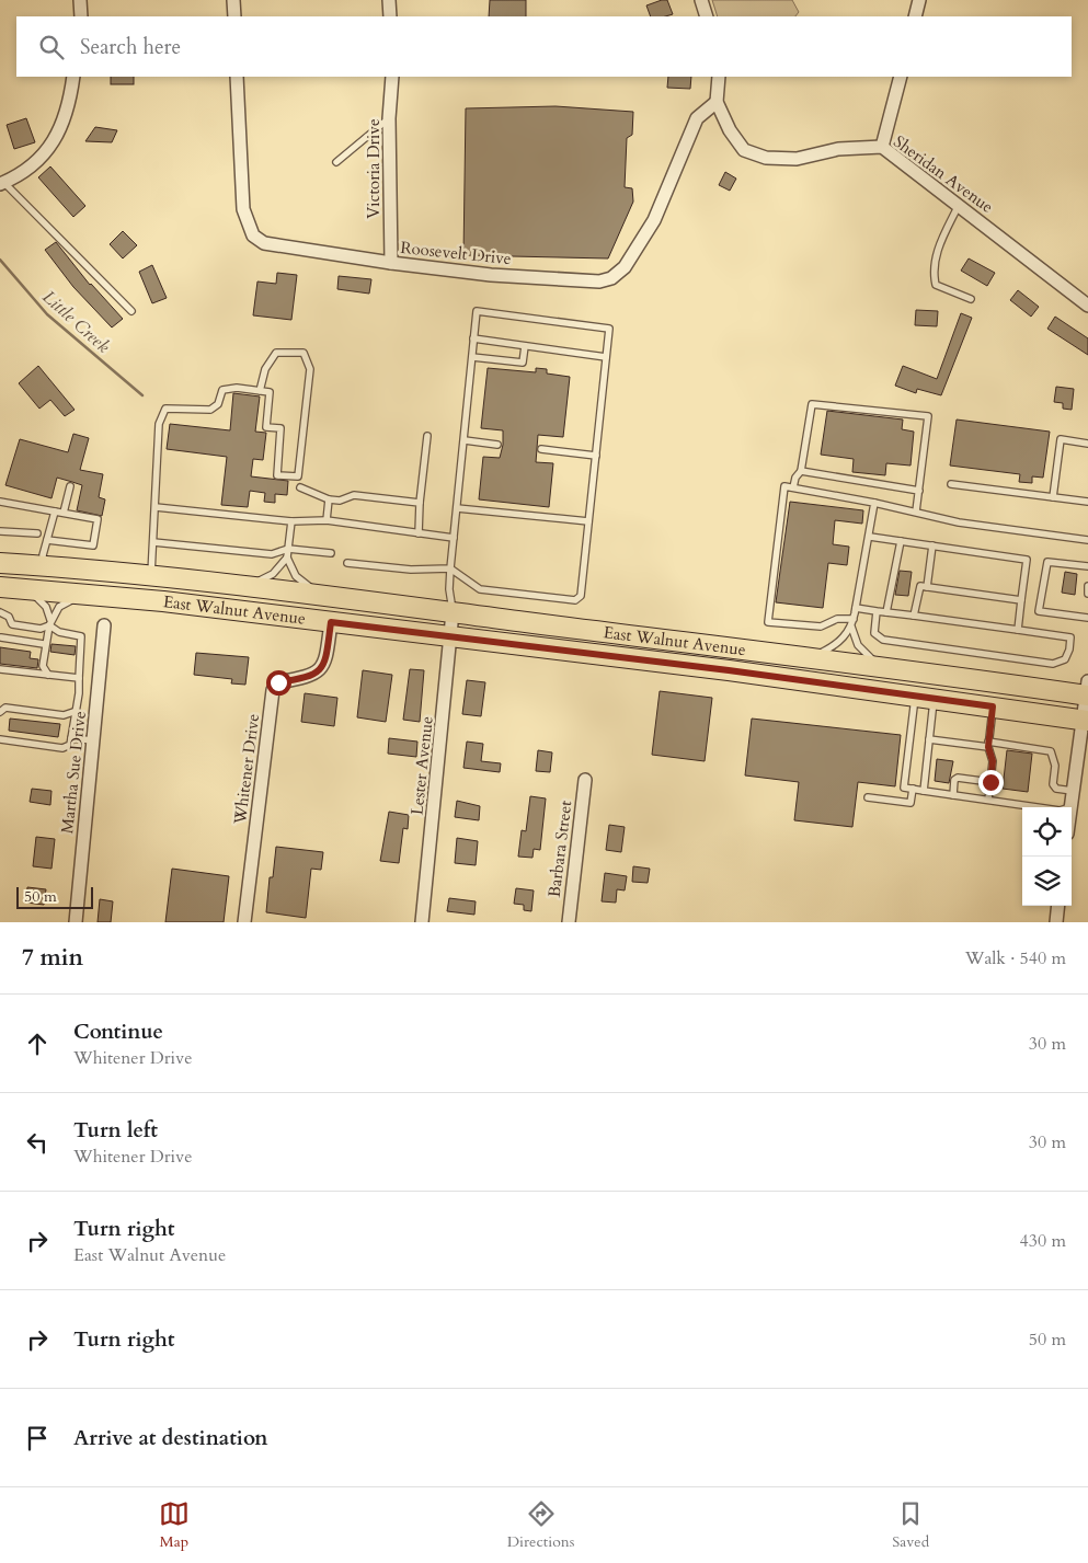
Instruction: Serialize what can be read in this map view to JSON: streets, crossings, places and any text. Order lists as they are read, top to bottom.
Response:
{
  "streets": {
    "main road": ["East Walnut Avenue"],
    "street": [
      "Victoria Drive",
      "Sheridan Avenue",
      "Roosevelt Drive",
      "Lester Avenue",
      "Whitener Drive",
      "Martha Sue Drive",
      "Barbara Street"
    ]
  },
  "crossings": [
    ["Victoria Drive", "Roosevelt Drive"],
    ["Sheridan Avenue", "Roosevelt Drive"],
    ["East Walnut Avenue", "Lester Avenue"],
    ["East Walnut Avenue", "Whitener Drive"]
  ],
  "water": ["Little Creek"],
  "scale_bar": "50 m",
  "page": {
    "search": "Search here",
    "scale": "50 m",
    "heading": ["7 min", "Walk · 540 m"],
    "list": [
      ["Continue", "Whitener Drive", "30 m"],
      ["Turn left", "Whitener Drive", "30 m"],
      ["Turn right", "East Walnut Avenue", "430 m"],
      ["Turn right", "50 m"],
      "Arrive at destination"
    ],
    "nav": ["Map", "Directions", "Saved"]
  }
}
